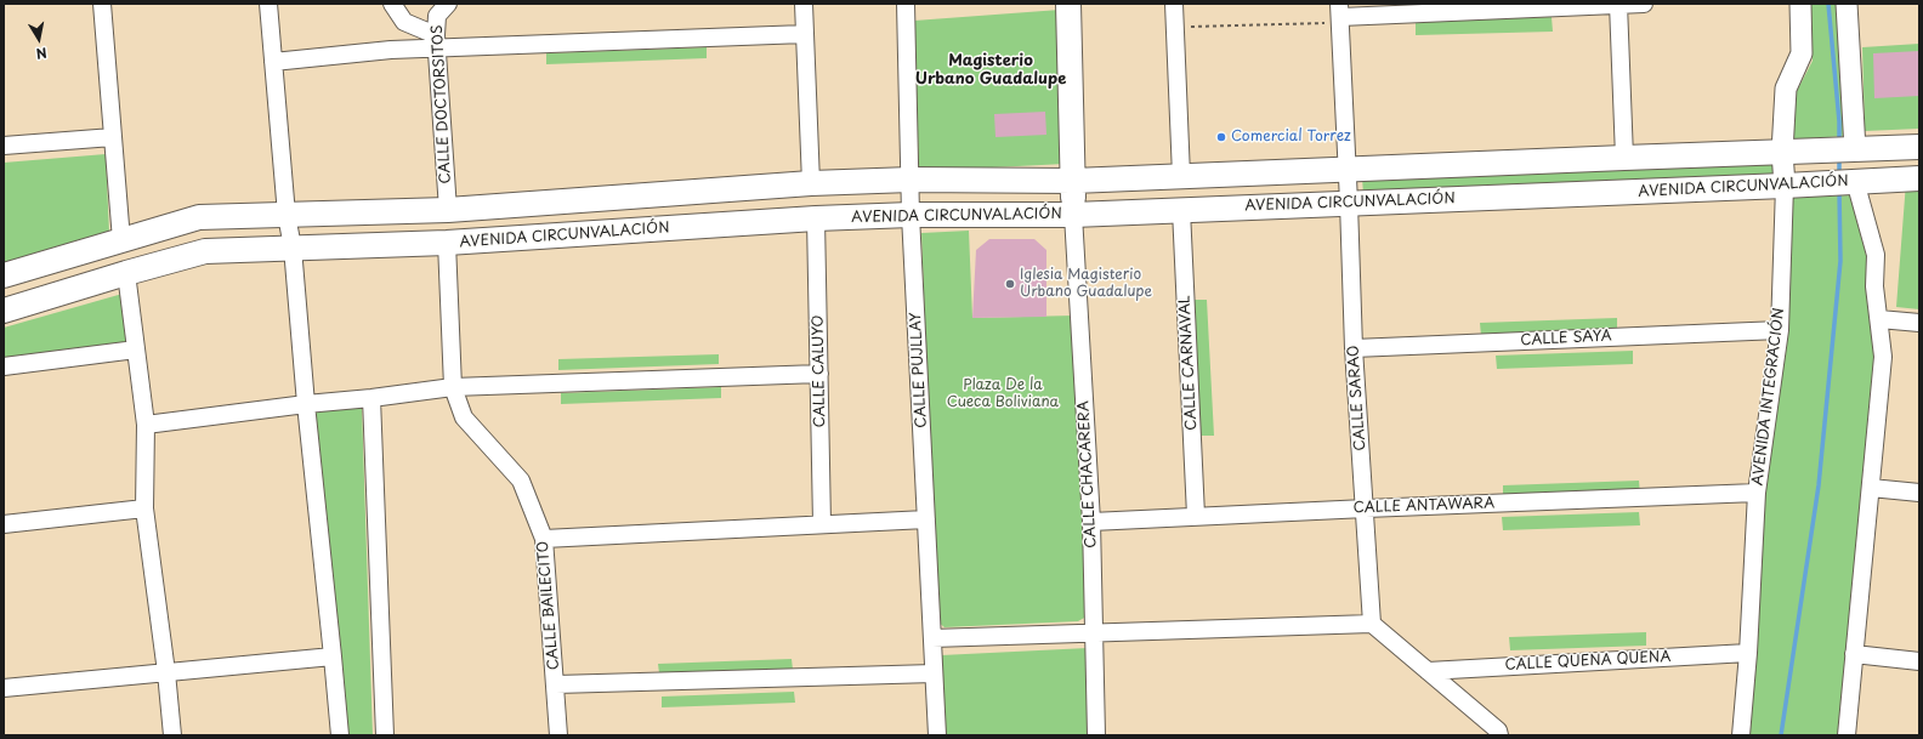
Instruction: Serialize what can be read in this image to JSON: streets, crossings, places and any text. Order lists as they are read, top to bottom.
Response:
{
  "streets": {
    "main road": ["AVENIDA CIRCUNVALACIÓN"],
    "street": [
      "CALLE DOCTORSITOS",
      "CALLE SAYA",
      "CALLE CARNAVAL",
      "CALLE PUJLLAY",
      "CALLE CALUYO",
      "AVENIDA INTEGRACIÓN",
      "CALLE SARAO",
      "CALLE CHACARERA",
      "CALLE ANTAWARA",
      "CALLE BAILECITO",
      "CALLE QUENA QUENA"
    ]
  },
  "crossings": [
    ["AVENIDA CIRCUNVALACIÓN", "CALLE CARNAVAL"],
    ["AVENIDA CIRCUNVALACIÓN", "CALLE PUJLLAY"],
    ["AVENIDA CIRCUNVALACIÓN", "CALLE CALUYO"],
    ["AVENIDA CIRCUNVALACIÓN", "AVENIDA INTEGRACIÓN"],
    ["AVENIDA CIRCUNVALACIÓN", "CALLE SARAO"],
    ["AVENIDA CIRCUNVALACIÓN", "CALLE CHACARERA"],
    ["AVENIDA CIRCUNVALACIÓN", "CALLE BAILECITO"],
    ["CALLE SAYA", "AVENIDA INTEGRACIÓN"],
    ["CALLE SAYA", "CALLE SARAO"],
    ["CALLE CARNAVAL", "CALLE ANTAWARA"],
    ["AVENIDA INTEGRACIÓN", "CALLE ANTAWARA"],
    ["AVENIDA INTEGRACIÓN", "CALLE QUENA QUENA"],
    ["CALLE SARAO", "CALLE ANTAWARA"],
    ["CALLE CHACARERA", "CALLE ANTAWARA"]
  ],
  "districts": ["Magisterio Urbano Guadalupe"],
  "parks": ["Plaza De la Cueca Boliviana"],
  "places": ["Comercial Torrez", "Iglesia Magisterio Urbano Guadalupe"],
  "north": "bottom"
}
